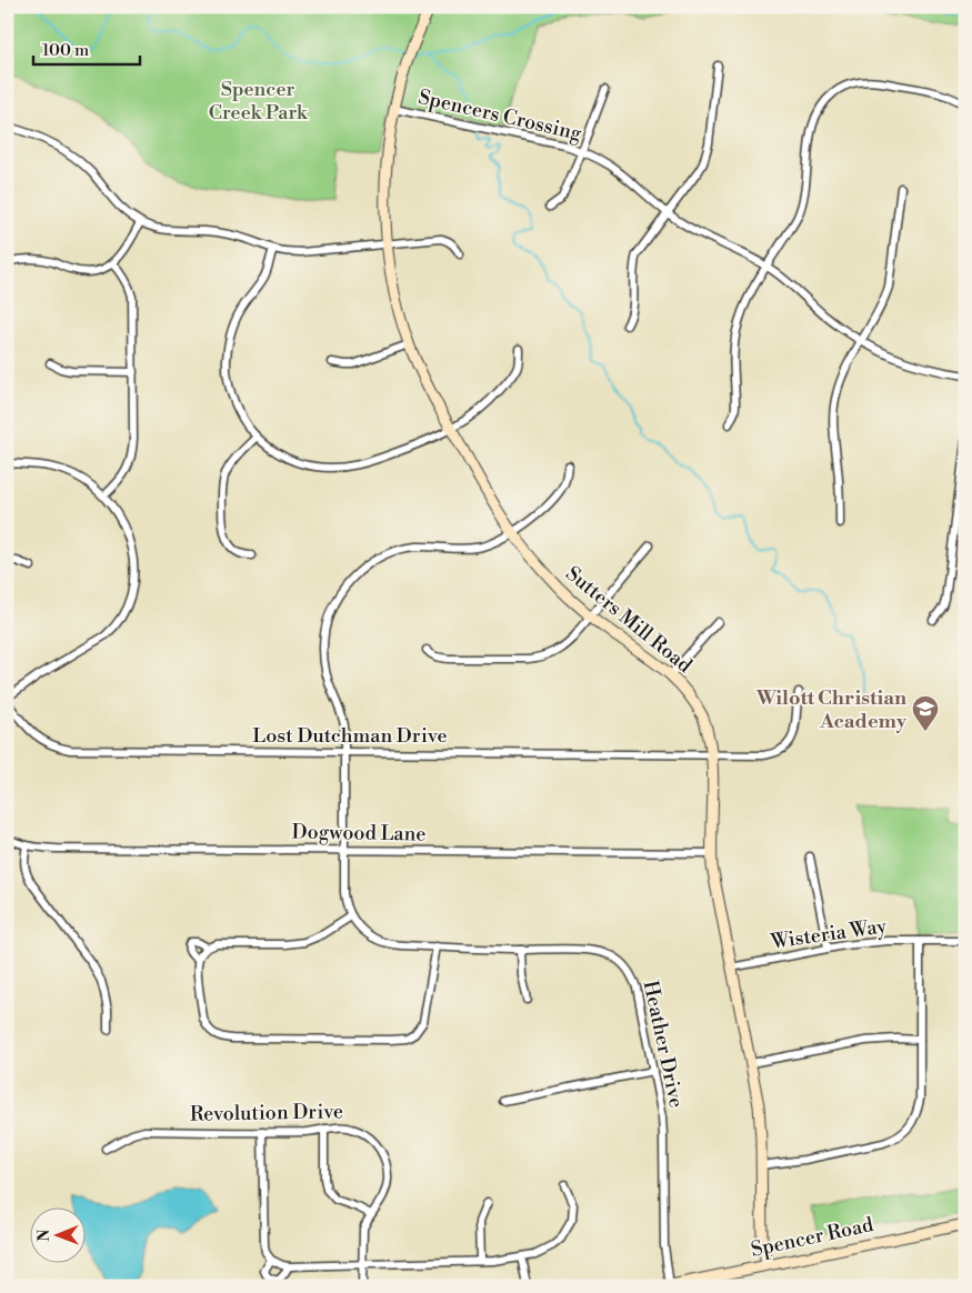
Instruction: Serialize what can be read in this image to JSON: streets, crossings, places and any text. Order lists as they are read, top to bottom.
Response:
{
  "streets": {
    "street": [
      "Spencers Crossing",
      "Sutters Mill Road",
      "Lost Dutchman Drive",
      "Dogwood Lane",
      "Wisteria Way",
      "Heather Drive",
      "Revolution Drive",
      "Spencer Road"
    ]
  },
  "crossings": [
    ["Spencers Crossing", "Sutters Mill Road"],
    ["Sutters Mill Road", "Lost Dutchman Drive"],
    ["Sutters Mill Road", "Dogwood Lane"],
    ["Sutters Mill Road", "Wisteria Way"],
    ["Sutters Mill Road", "Spencer Road"],
    ["Heather Drive", "Spencer Road"]
  ],
  "parks": ["Spencer Creek Park"],
  "places": {
    "school or university": ["Wilott Christian Academy"]
  },
  "scale_bar": "100 m",
  "north": "left"
}
